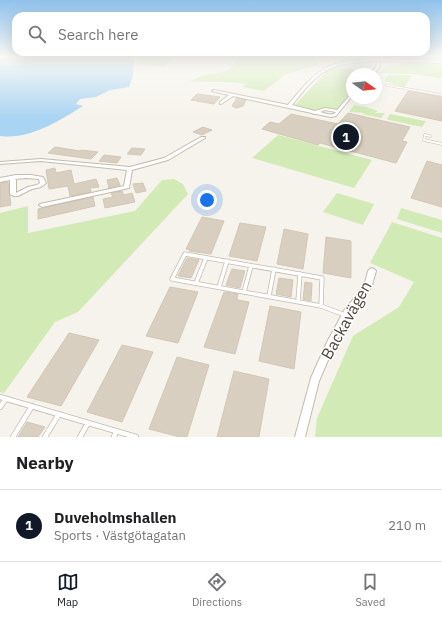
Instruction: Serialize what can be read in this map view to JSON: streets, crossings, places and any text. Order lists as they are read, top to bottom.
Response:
{
  "streets": {
    "street": ["Backavägen"]
  },
  "north": "right",
  "page": {
    "search": "Search here",
    "pins": "1",
    "heading": "Nearby",
    "list": [
      {
        "mark": "1",
        "name": "Duveholmshallen",
        "note": "Sports · Västgötagatan",
        "value": "210 m"
      }
    ],
    "nav": ["Map", "Directions", "Saved"]
  }
}
